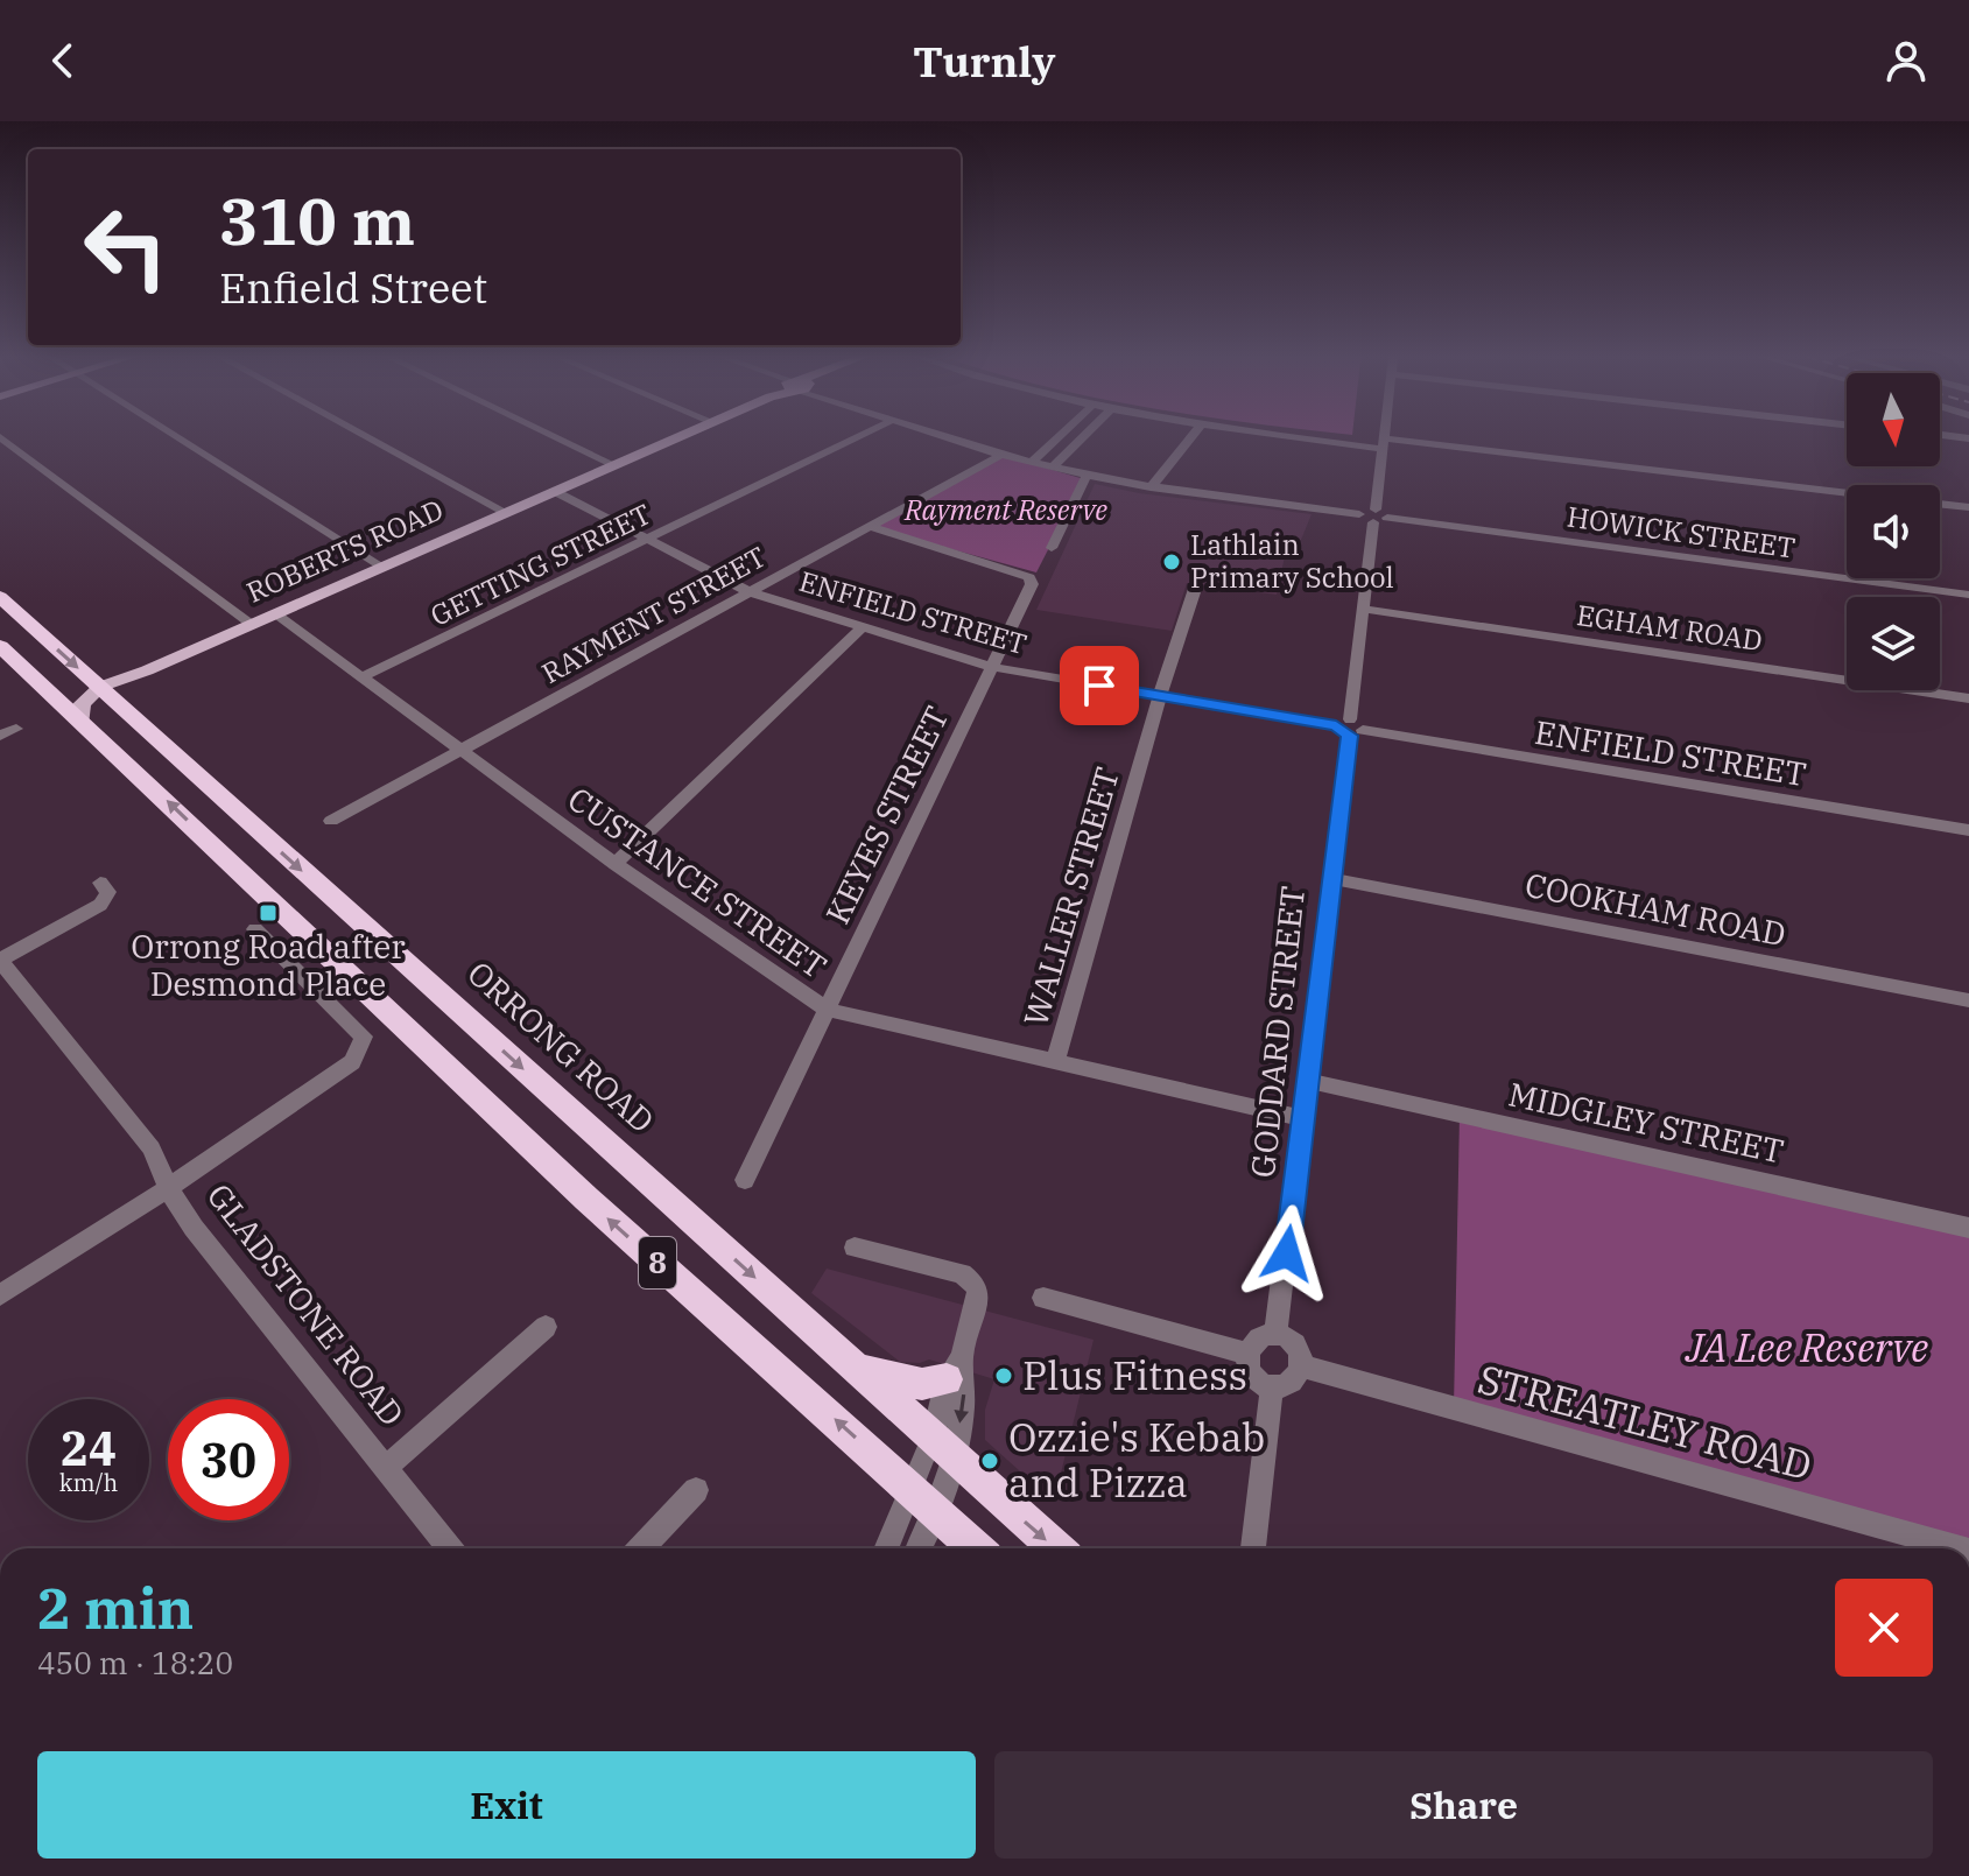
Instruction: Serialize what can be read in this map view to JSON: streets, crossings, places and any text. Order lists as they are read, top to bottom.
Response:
{
  "streets": {
    "highway": ["ORRONG ROAD", "8"],
    "main road": ["ROBERTS ROAD"],
    "street": [
      "HOWICK STREET",
      "GETTING STREET",
      "ENFIELD STREET",
      "RAYMENT STREET",
      "EGHAM ROAD",
      "KEYES STREET",
      "CUSTANCE STREET",
      "WALLER STREET",
      "COOKHAM ROAD",
      "GODDARD STREET",
      "MIDGLEY STREET",
      "GLADSTONE ROAD",
      "STREATLEY ROAD"
    ]
  },
  "crossings": [
    ["HOWICK STREET", "GODDARD STREET"],
    ["ROBERTS ROAD", "ENFIELD STREET"],
    ["ROBERTS ROAD", "CUSTANCE STREET"],
    ["ROBERTS ROAD", "ORRONG ROAD"],
    ["GETTING STREET", "ENFIELD STREET"],
    ["GETTING STREET", "CUSTANCE STREET"],
    ["ENFIELD STREET", "RAYMENT STREET"],
    ["ENFIELD STREET", "KEYES STREET"],
    ["ENFIELD STREET", "WALLER STREET"],
    ["ENFIELD STREET", "GODDARD STREET"],
    ["RAYMENT STREET", "KEYES STREET"],
    ["RAYMENT STREET", "CUSTANCE STREET"],
    ["EGHAM ROAD", "GODDARD STREET"],
    ["KEYES STREET", "CUSTANCE STREET"],
    ["CUSTANCE STREET", "WALLER STREET"],
    ["CUSTANCE STREET", "GODDARD STREET"],
    ["COOKHAM ROAD", "GODDARD STREET"],
    ["GODDARD STREET", "MIDGLEY STREET"],
    ["GODDARD STREET", "STREATLEY ROAD"]
  ],
  "parks": ["Rayment Reserve", "JA Lee Reserve"],
  "places": {
    "other": ["Lathlain Primary School", "Plus Fitness", "Ozzie's Kebab and Pizza"],
    "transit": ["Orrong Road after Desmond Place"]
  },
  "north": "bottom",
  "page": {
    "header": "Turnly",
    "turn": ["310 m", "Enfield Street"],
    "speed": "24 km/h",
    "limit": "30",
    "heading": ["2 min", "450 m · 18:20"],
    "buttons": ["Exit", "Share"]
  }
}
